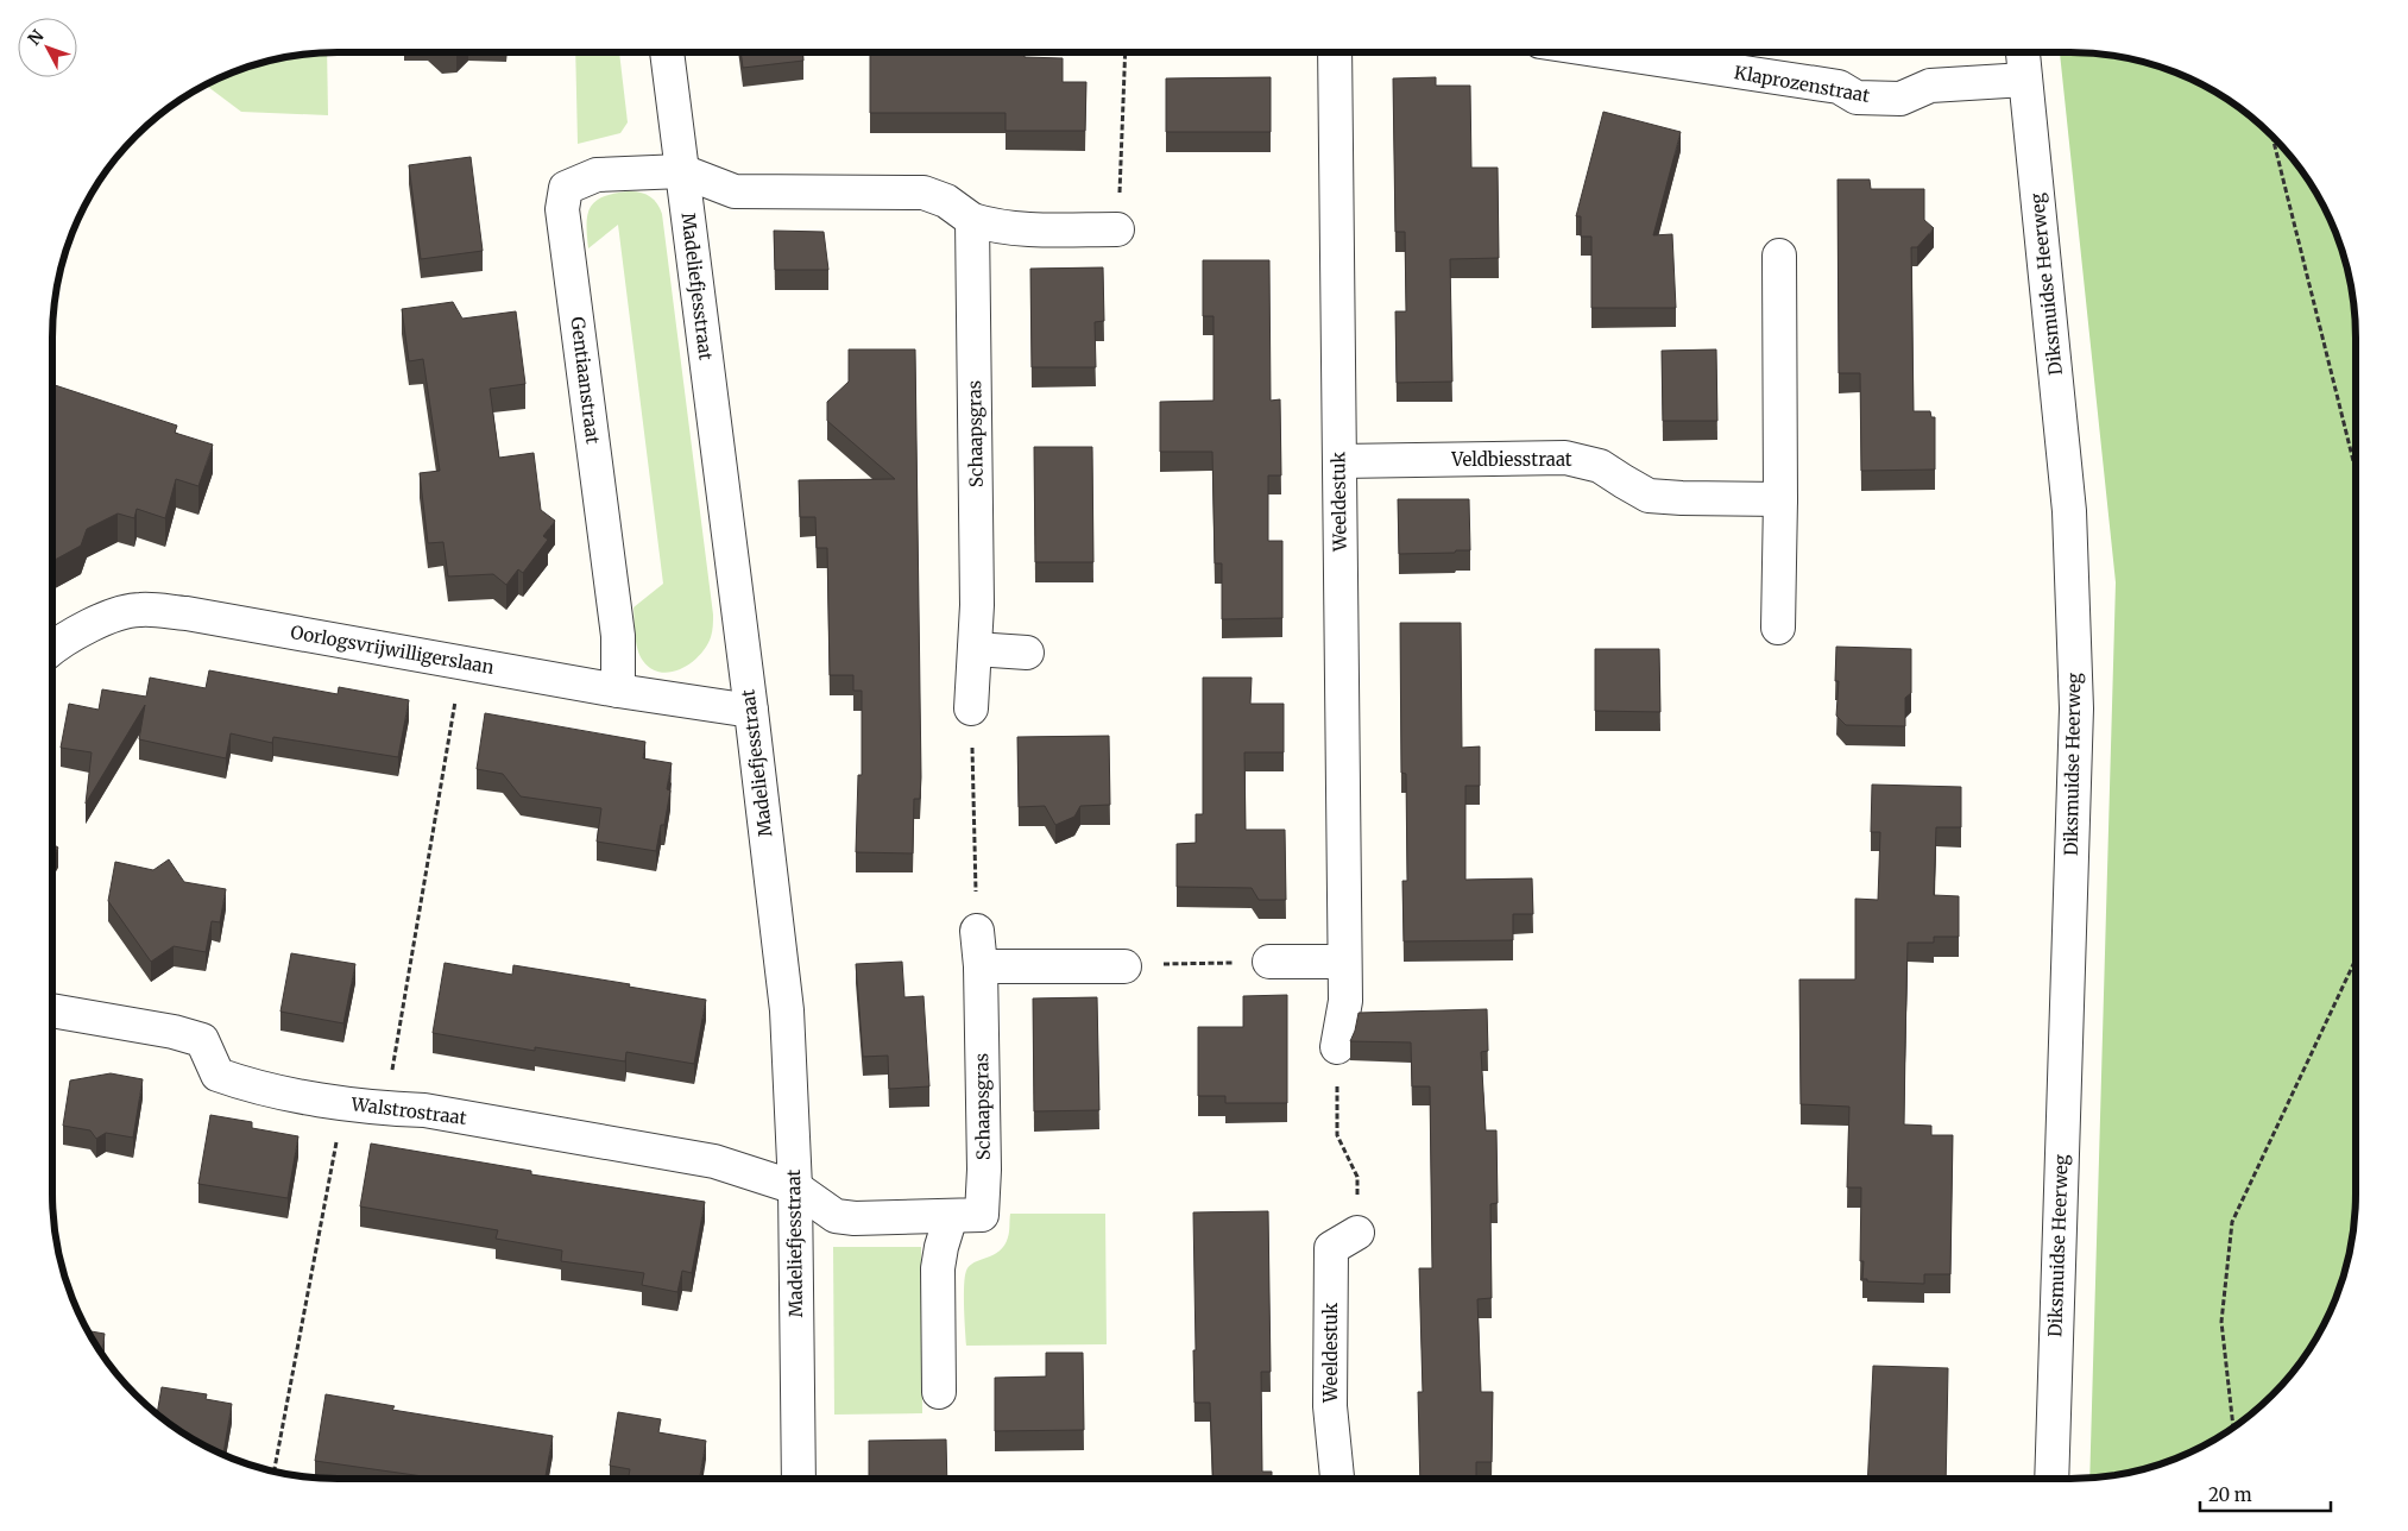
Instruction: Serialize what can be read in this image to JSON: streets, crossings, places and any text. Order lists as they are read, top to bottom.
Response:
{
  "streets": {
    "street": [
      "Klaprozenstraat",
      "Diksmuidse Heerweg",
      "Madeliefjesstraat",
      "Gentiaanstraat",
      "Schaapsgras",
      "Veldbiesstraat",
      "Weeldestuk",
      "Oorlogsvrijwilligerslaan",
      "Walstrostraat"
    ]
  },
  "crossings": [
    ["Klaprozenstraat", "Diksmuidse Heerweg"],
    ["Madeliefjesstraat", "Gentiaanstraat"],
    ["Madeliefjesstraat", "Schaapsgras"],
    ["Madeliefjesstraat", "Oorlogsvrijwilligerslaan"],
    ["Madeliefjesstraat", "Walstrostraat"],
    ["Gentiaanstraat", "Oorlogsvrijwilligerslaan"],
    ["Schaapsgras", "Walstrostraat"],
    ["Veldbiesstraat", "Weeldestuk"]
  ],
  "scale_bar": "20 m",
  "north": "top left"
}
